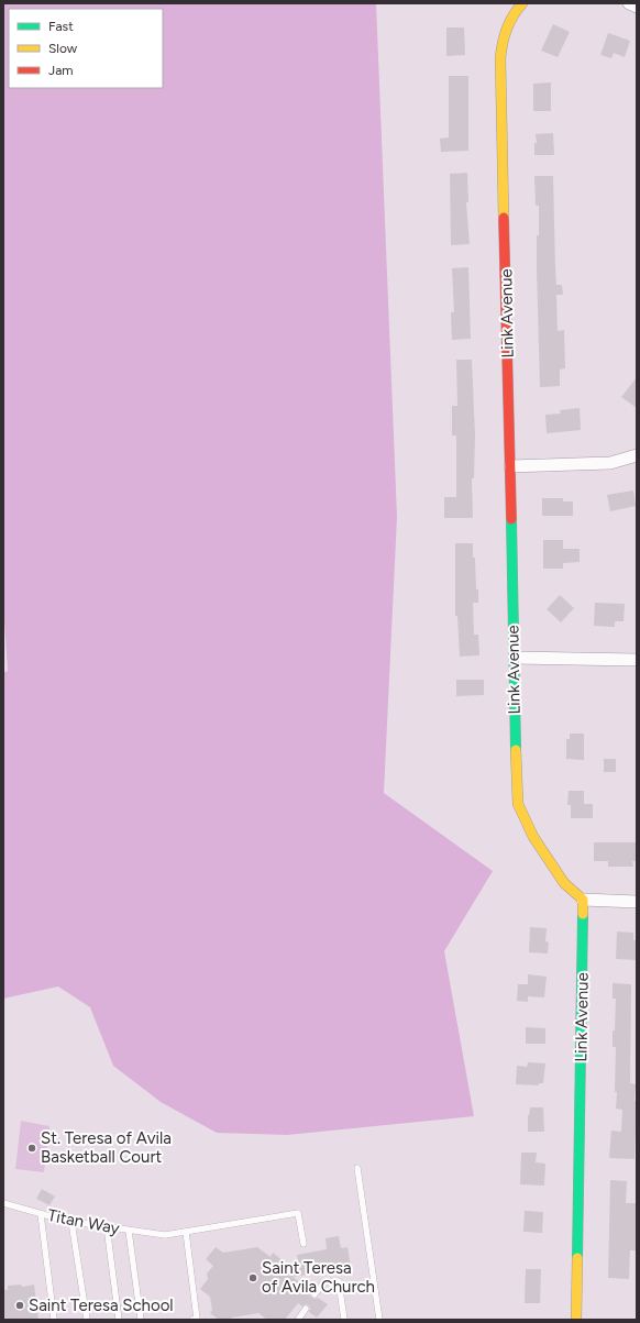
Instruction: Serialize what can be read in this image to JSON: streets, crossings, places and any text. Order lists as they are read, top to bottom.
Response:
{
  "streets": {
    "street": ["Link Avenue"],
    "lane": ["Titan Way"]
  },
  "places": ["St. Teresa of Avila Basketball Court", "Saint Teresa of Avila Church", "Saint Teresa School"],
  "legend": ["Fast", "Slow", "Jam"]
}
